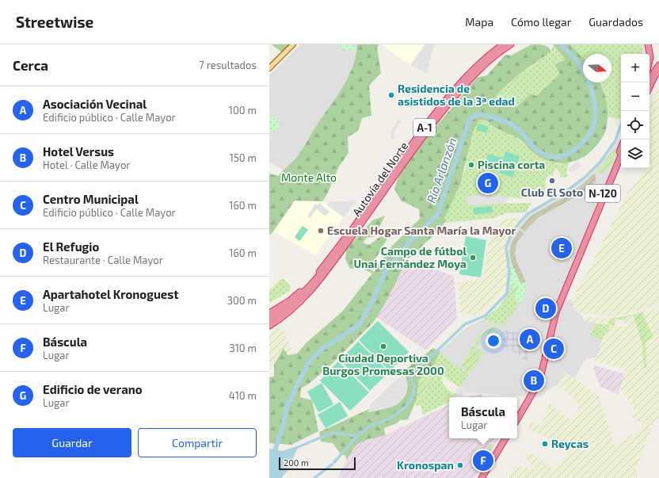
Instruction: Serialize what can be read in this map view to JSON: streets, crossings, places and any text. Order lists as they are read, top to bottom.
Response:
{
  "streets": {
    "highway": ["A-1", "Autovía del Norte", "N-120"]
  },
  "crossings": [
    ["A-1", "Autovía del Norte"]
  ],
  "water": ["Río Arlanzón"],
  "parks": ["Monte Alto"],
  "places": [
    "Residencia de asistidos de la 3ª edad",
    "Piscina corta",
    "Club El Soto",
    "Escuela Hogar Santa María la Mayor",
    "Campo de fútbol Unai Fernández Moya",
    "Ciudad Deportiva Burgos Promesas 2000",
    "Reycas",
    "Kronospan"
  ],
  "scale_bar": "200 m",
  "north": "right",
  "page": {
    "header": "Streetwise",
    "nav": ["Mapa", "Cómo llegar", "Guardados"],
    "heading": ["Cerca", "7 resultados"],
    "map_buttons": ["+", "−"],
    "list": [
      {
        "mark": "A",
        "name": "Asociación Vecinal",
        "note": "Edificio público · Calle Mayor",
        "value": "100 m"
      },
      {
        "mark": "B",
        "name": "Hotel Versus",
        "note": "Hotel · Calle Mayor",
        "value": "150 m"
      },
      {
        "mark": "C",
        "name": "Centro Municipal",
        "note": "Edificio público · Calle Mayor",
        "value": "160 m"
      },
      {
        "mark": "D",
        "name": "El Refugio",
        "note": "Restaurante · Calle Mayor",
        "value": "160 m"
      },
      {
        "mark": "E",
        "name": "Apartahotel Kronoguest",
        "note": "Lugar",
        "value": "300 m"
      },
      {
        "mark": "F",
        "name": "Báscula",
        "note": "Lugar",
        "value": "310 m"
      },
      {
        "mark": "G",
        "name": "Edificio de verano",
        "note": "Lugar",
        "value": "410 m"
      }
    ],
    "pins": [
      "G",
      "E",
      "D",
      "A",
      "C",
      "B",
      "F"
    ],
    "popup": ["Báscula", "Lugar"],
    "buttons": ["Guardar", "Compartir"],
    "scale": "200 m"
  }
}
